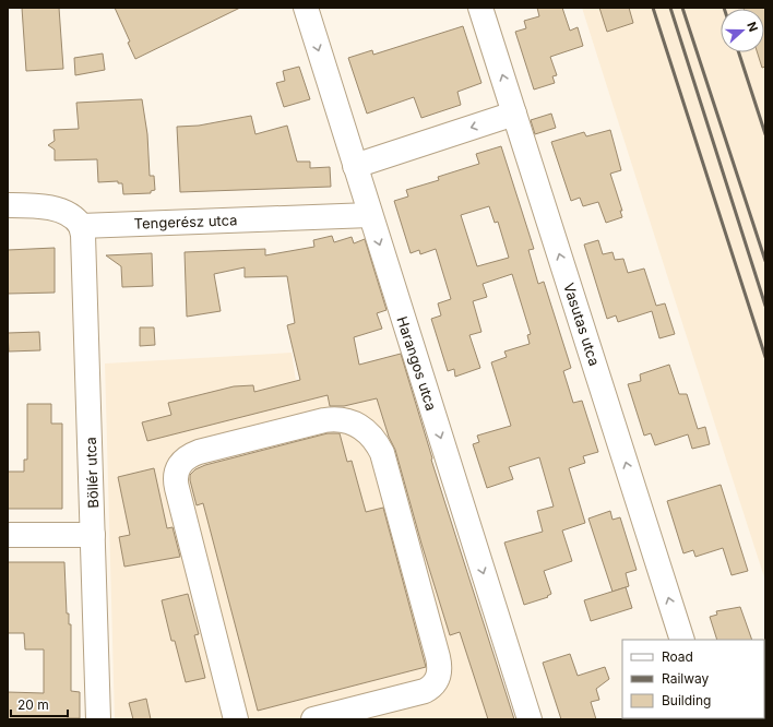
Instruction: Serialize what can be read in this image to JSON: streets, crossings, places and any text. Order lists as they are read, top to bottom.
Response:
{
  "streets": {
    "street": [
      "Tengerész utca",
      "Vasutas utca",
      "Harangos utca",
      "Böllér utca"
    ]
  },
  "crossings": [
    ["Tengerész utca", "Harangos utca"],
    ["Tengerész utca", "Böllér utca"]
  ],
  "one_way": ["Vasutas utca", "Harangos utca"],
  "legend": ["Road", "Railway", "Building"],
  "scale_bar": "20 m",
  "north": "right"
}
